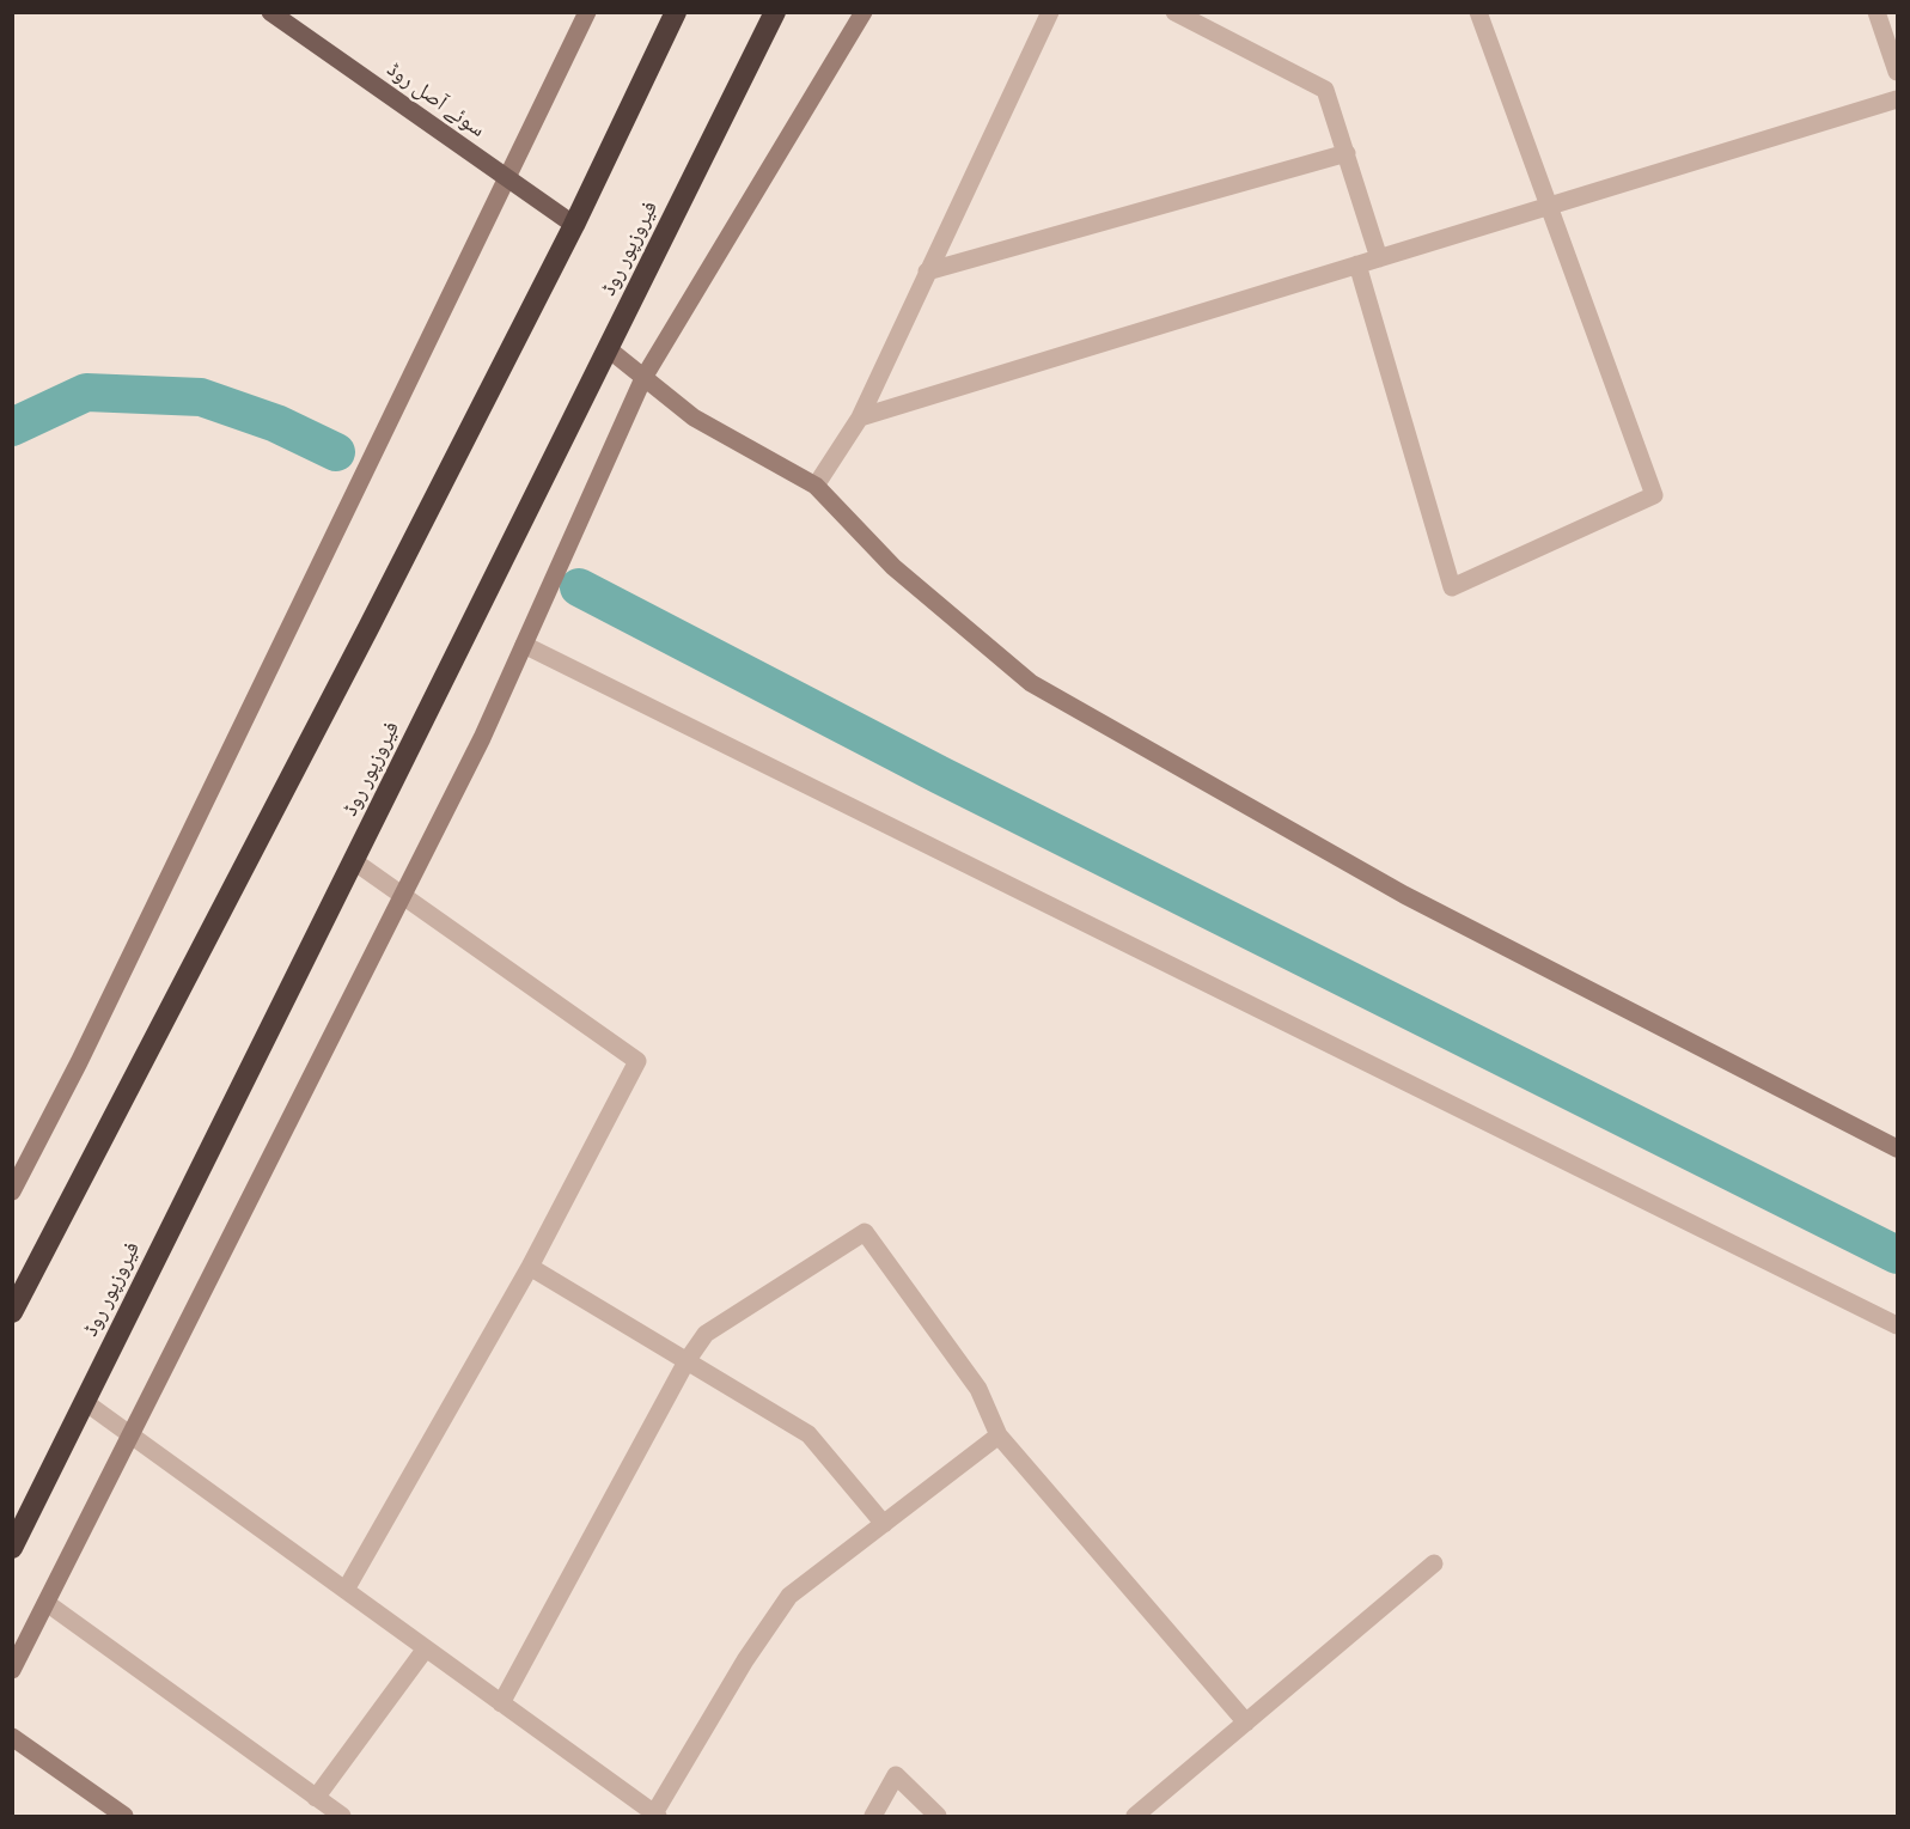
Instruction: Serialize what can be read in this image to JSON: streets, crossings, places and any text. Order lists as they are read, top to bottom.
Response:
{
  "streets": {
    "highway": ["فیروزپور روڈ"],
    "main road": ["سوئے آصل روڈ"]
  }
}
